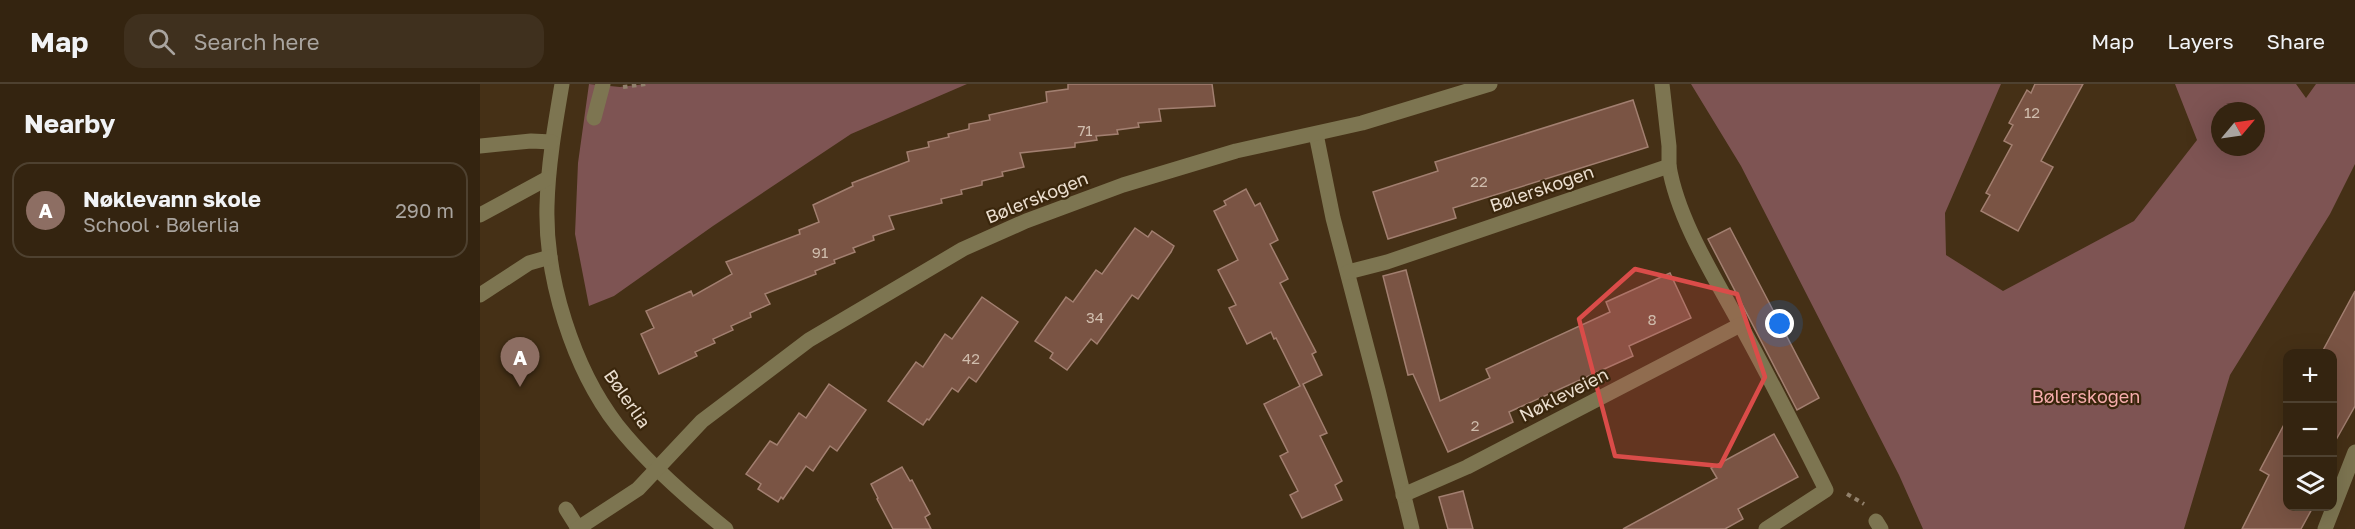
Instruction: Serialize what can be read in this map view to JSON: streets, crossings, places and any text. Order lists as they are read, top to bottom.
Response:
{
  "streets": {
    "street": ["Bølerskogen", "Nøkleveien", "Bølerlia"]
  },
  "crossings": [
    ["Bølerskogen", "Bølerlia"]
  ],
  "parks": ["Bølerskogen"],
  "house_numbers": [
    "12",
    "71",
    "22",
    "91",
    "34",
    "8",
    "42",
    "2"
  ],
  "north": "top right",
  "page": {
    "header": "Map",
    "search": "Search here",
    "nav": ["Map", "Layers", "Share"],
    "heading": "Nearby",
    "list": [
      {
        "mark": "A",
        "name": "Nøklevann skole",
        "note": "School · Bølerlia",
        "value": "290 m"
      }
    ],
    "pins": "A",
    "map_buttons": ["+", "−"]
  }
}
